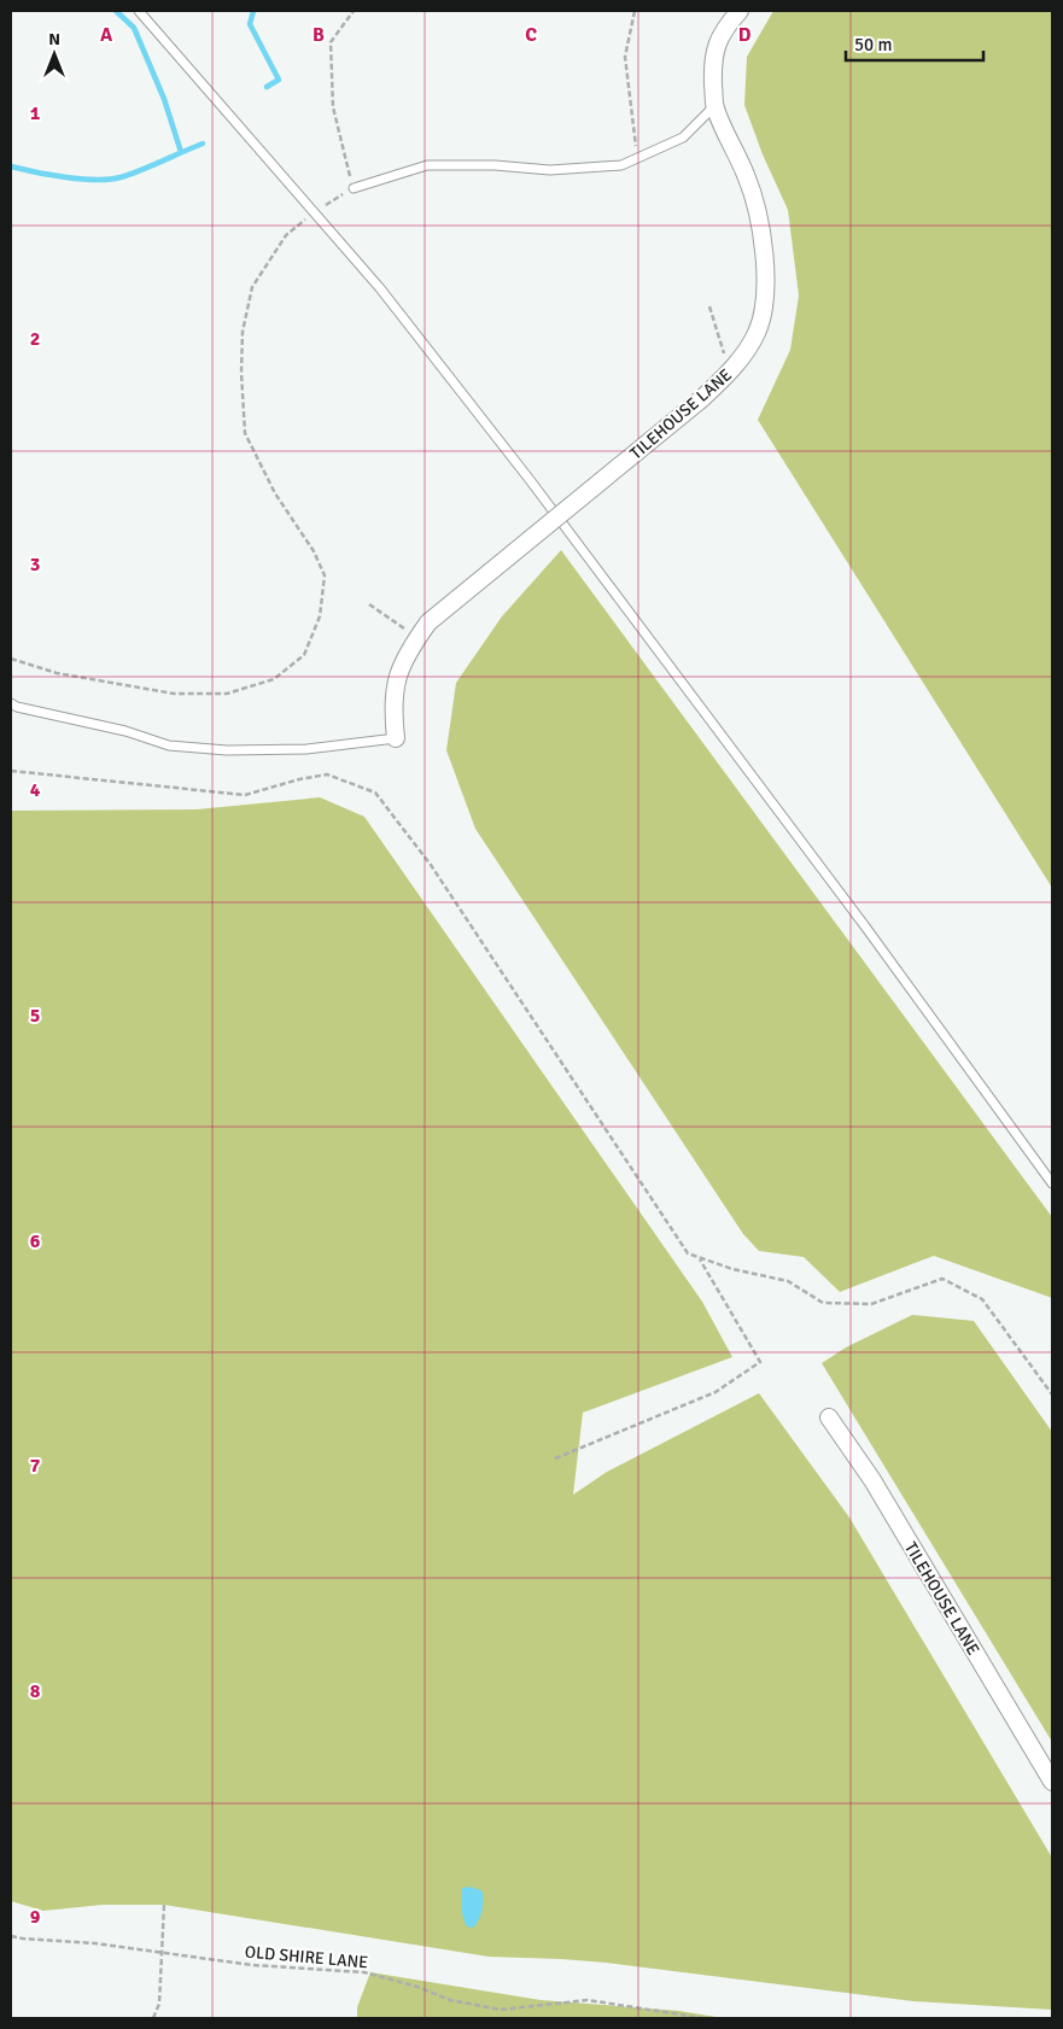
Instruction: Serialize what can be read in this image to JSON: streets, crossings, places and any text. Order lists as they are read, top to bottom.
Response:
{
  "streets": {
    "street": ["TILEHOUSE LANE"],
    "path": ["OLD SHIRE LANE"]
  },
  "scale_bar": "50 m",
  "north": "top",
  "grid": {
    "columns": [
      "A",
      "B",
      "C",
      "D"
    ],
    "rows": [
      "1",
      "2",
      "3",
      "4",
      "5",
      "6",
      "7",
      "8",
      "9"
    ]
  }
}
